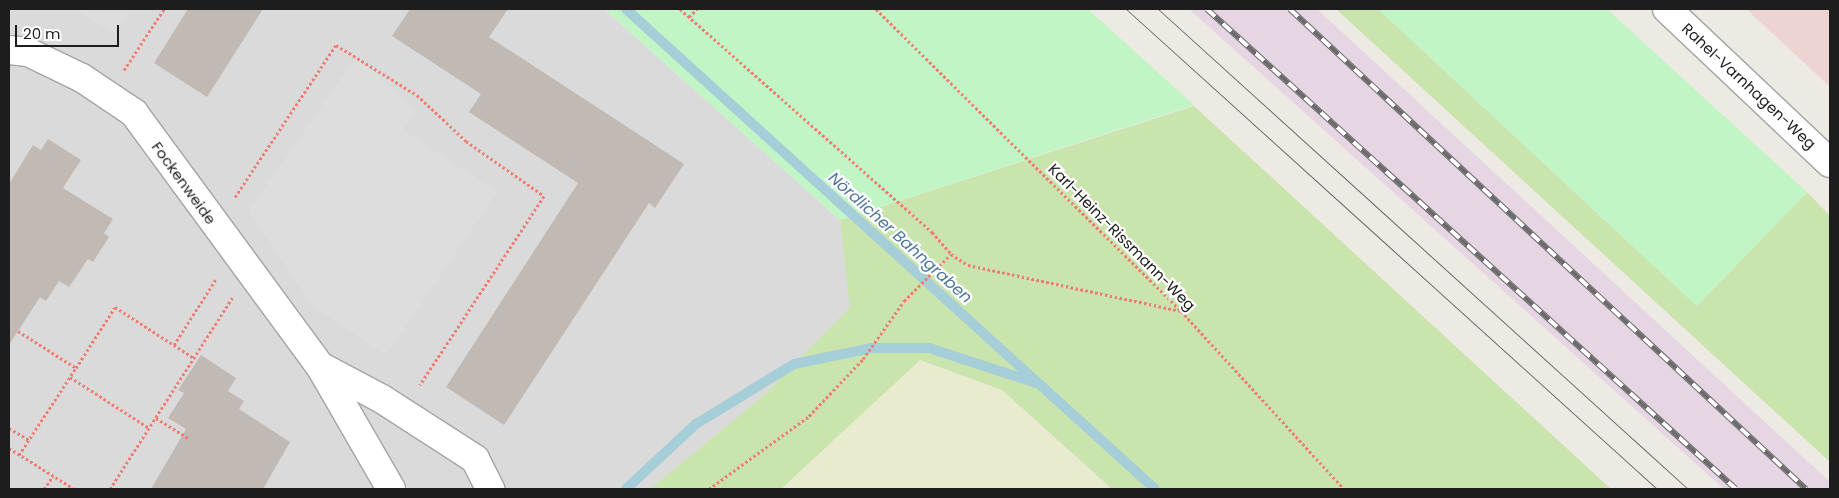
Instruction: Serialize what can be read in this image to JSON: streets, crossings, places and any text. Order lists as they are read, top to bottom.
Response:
{
  "streets": {
    "street": ["Rahel-Varnhagen-Weg", "Fockenweide"],
    "path": ["Karl-Heinz-Rissmann-Weg"]
  },
  "water": ["Nördlicher Bahngraben"],
  "scale_bar": "20 m"
}
